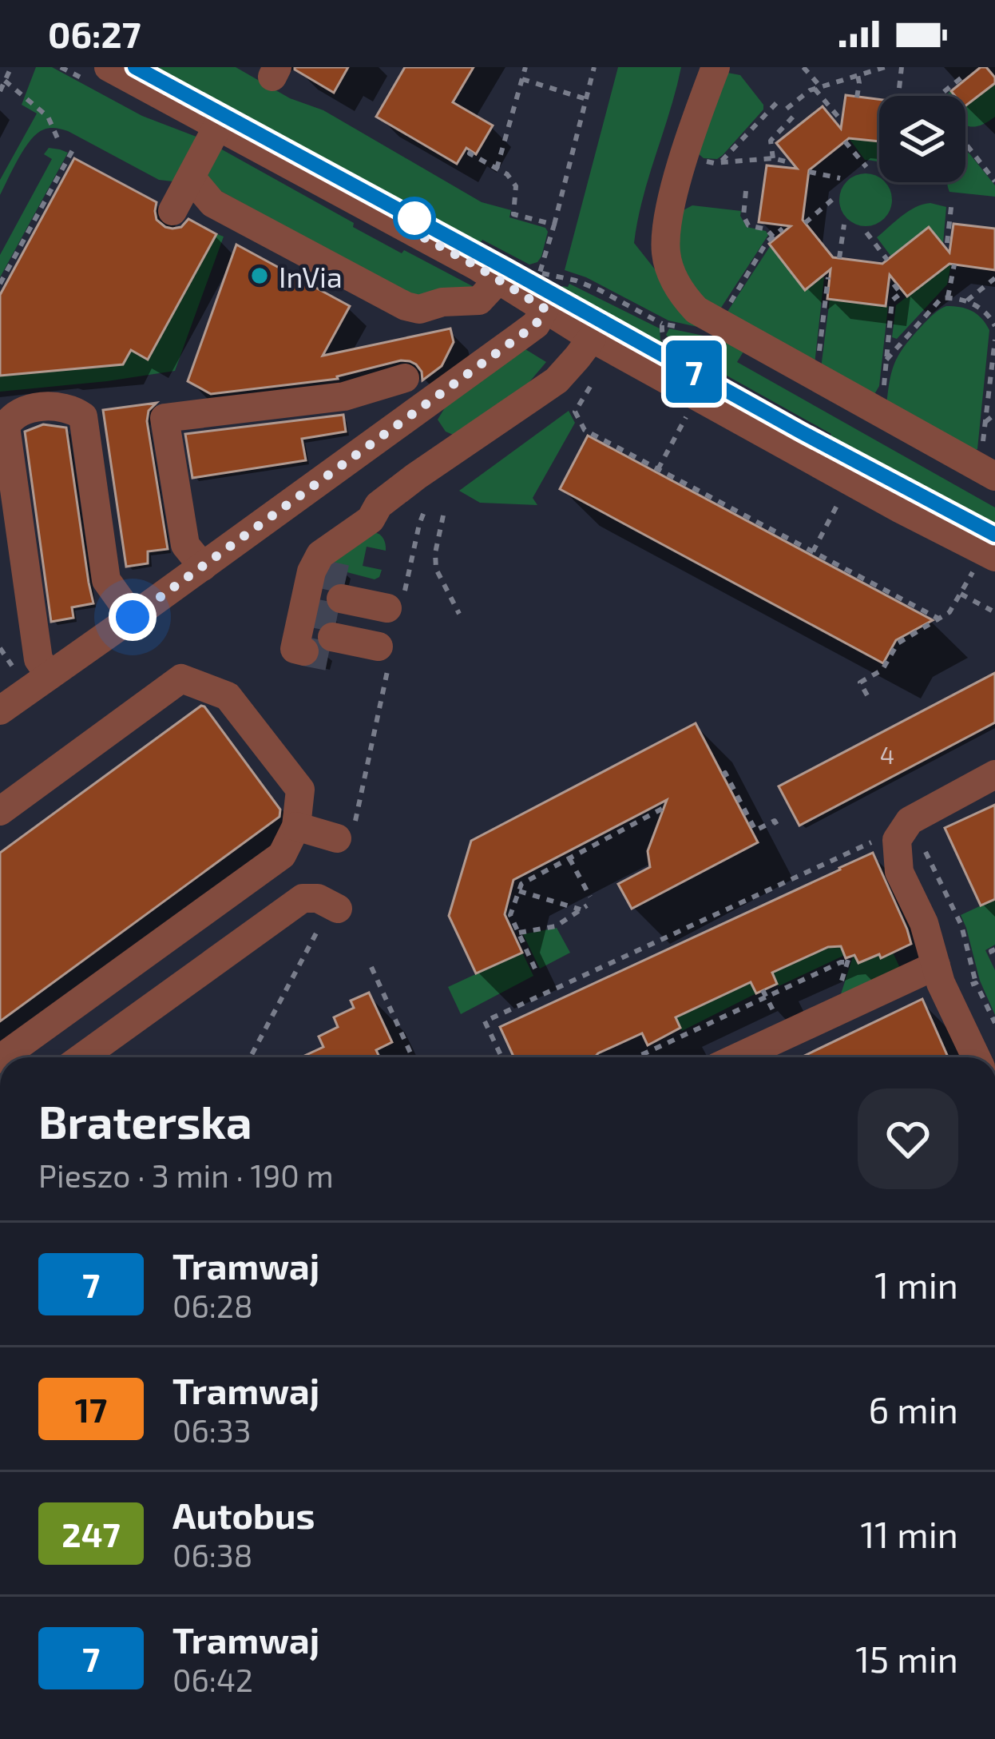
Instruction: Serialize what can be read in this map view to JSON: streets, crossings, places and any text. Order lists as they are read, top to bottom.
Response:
{
  "places": ["InVia"],
  "lines": ["tram line 7"],
  "house_numbers": ["4"],
  "page": {
    "status": "06:27",
    "on_map": "7",
    "heading": ["Braterska", "Pieszo · 3 min · 190 m"],
    "list": [
      {
        "mark": "7",
        "name": "Tramwaj",
        "note": "06:28",
        "value": "1 min"
      },
      {
        "mark": "17",
        "name": "Tramwaj",
        "note": "06:33",
        "value": "6 min"
      },
      {
        "mark": "247",
        "name": "Autobus",
        "note": "06:38",
        "value": "11 min"
      },
      {
        "mark": "7",
        "name": "Tramwaj",
        "note": "06:42",
        "value": "15 min"
      }
    ]
  }
}
